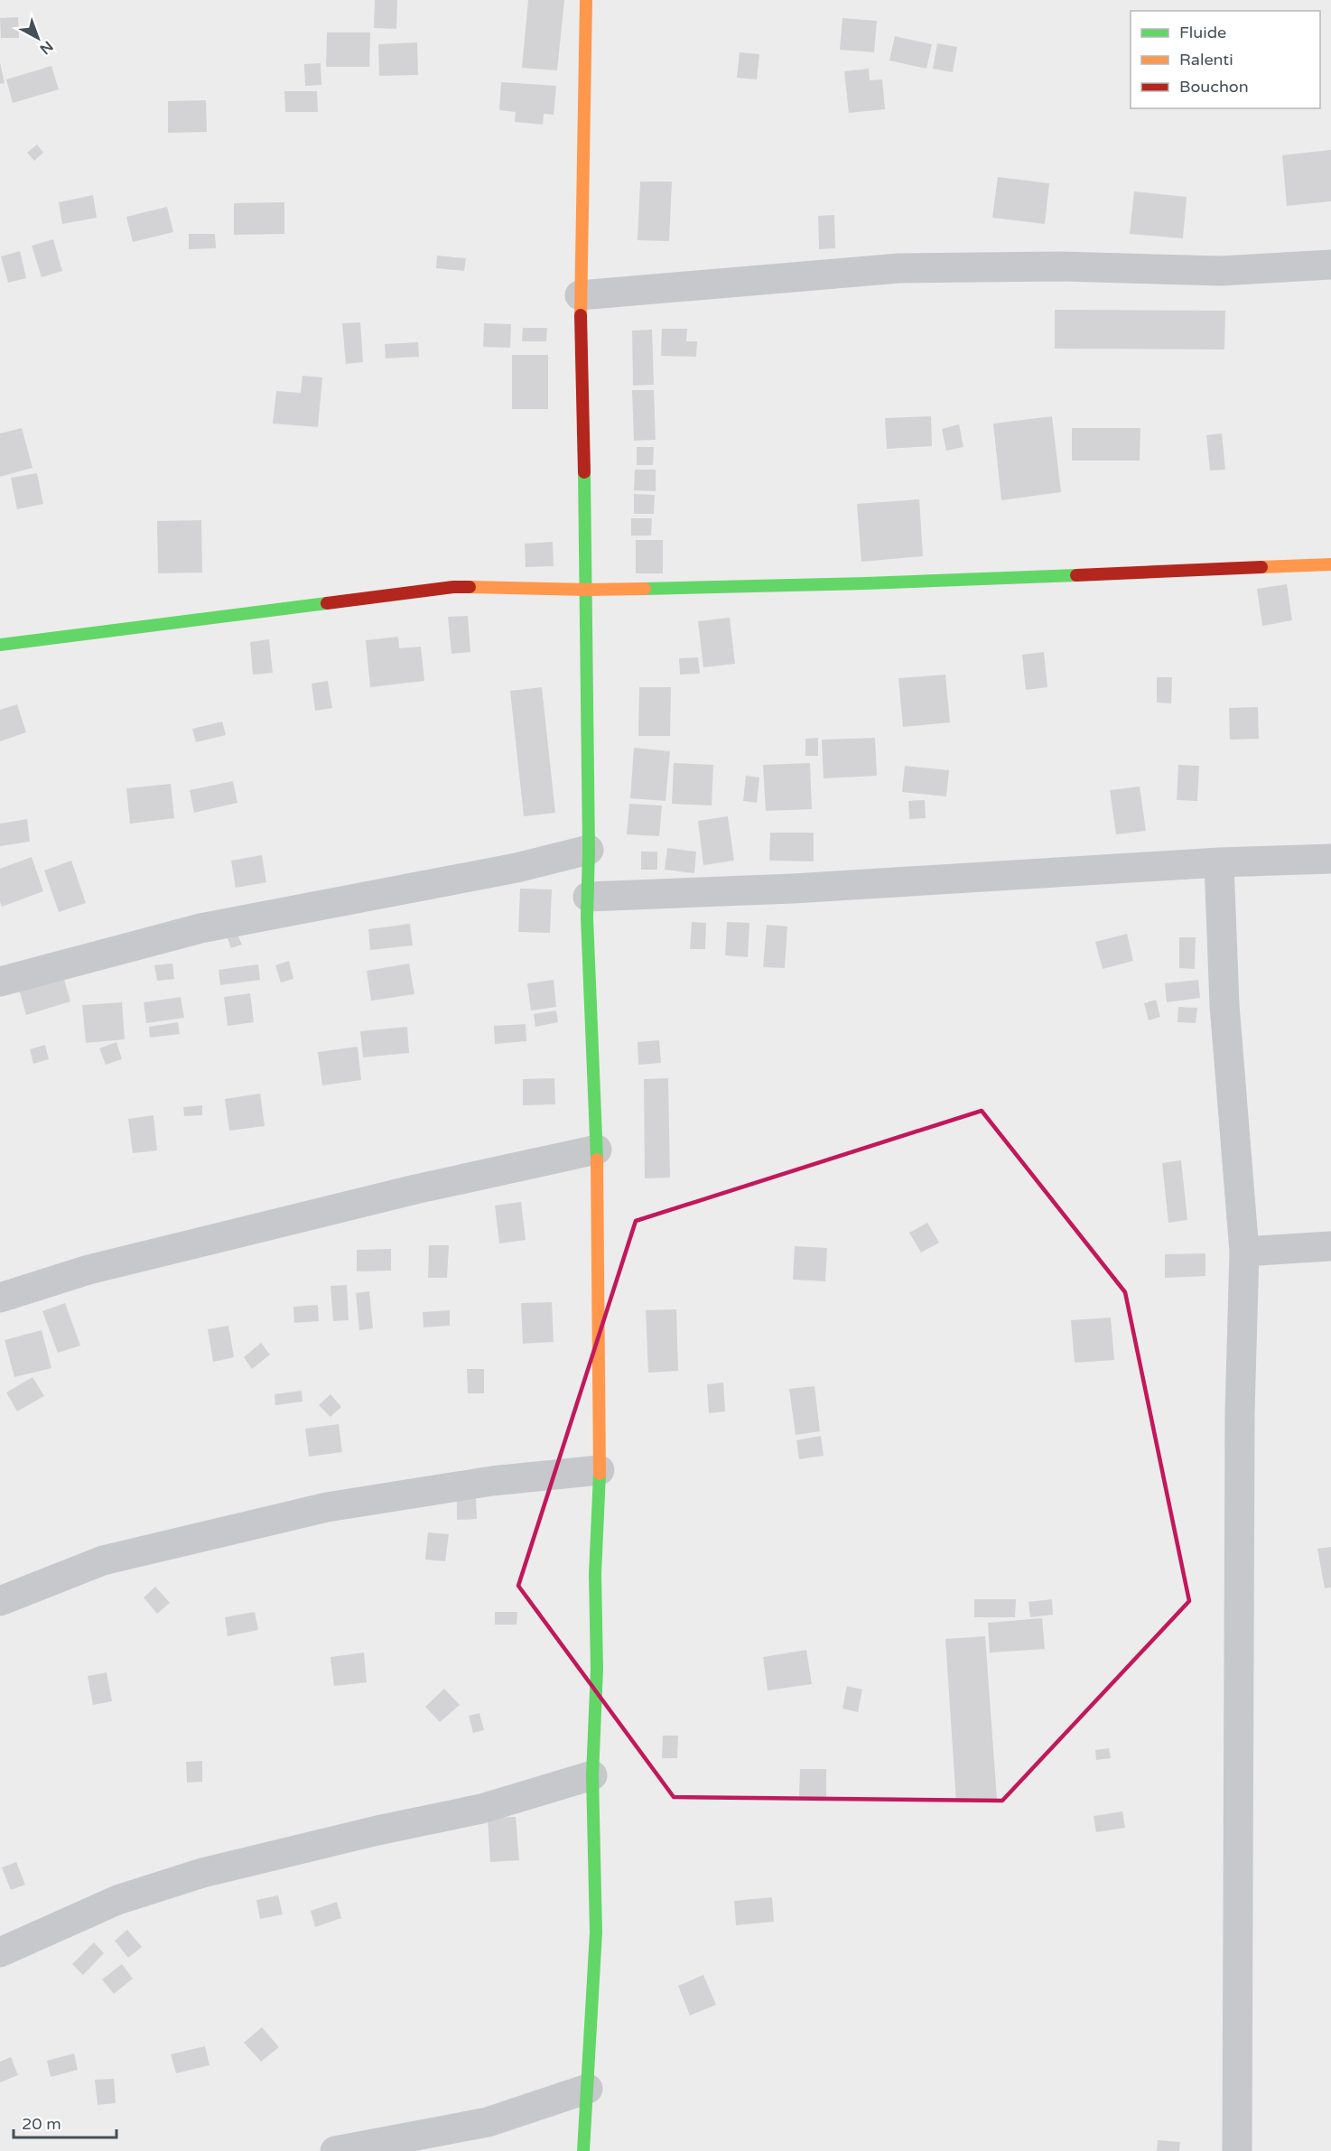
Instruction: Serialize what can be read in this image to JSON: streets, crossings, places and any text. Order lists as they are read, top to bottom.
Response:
{
  "legend": ["Fluide", "Ralenti", "Bouchon"],
  "scale_bar": "20 m",
  "north": "bottom right"
}
